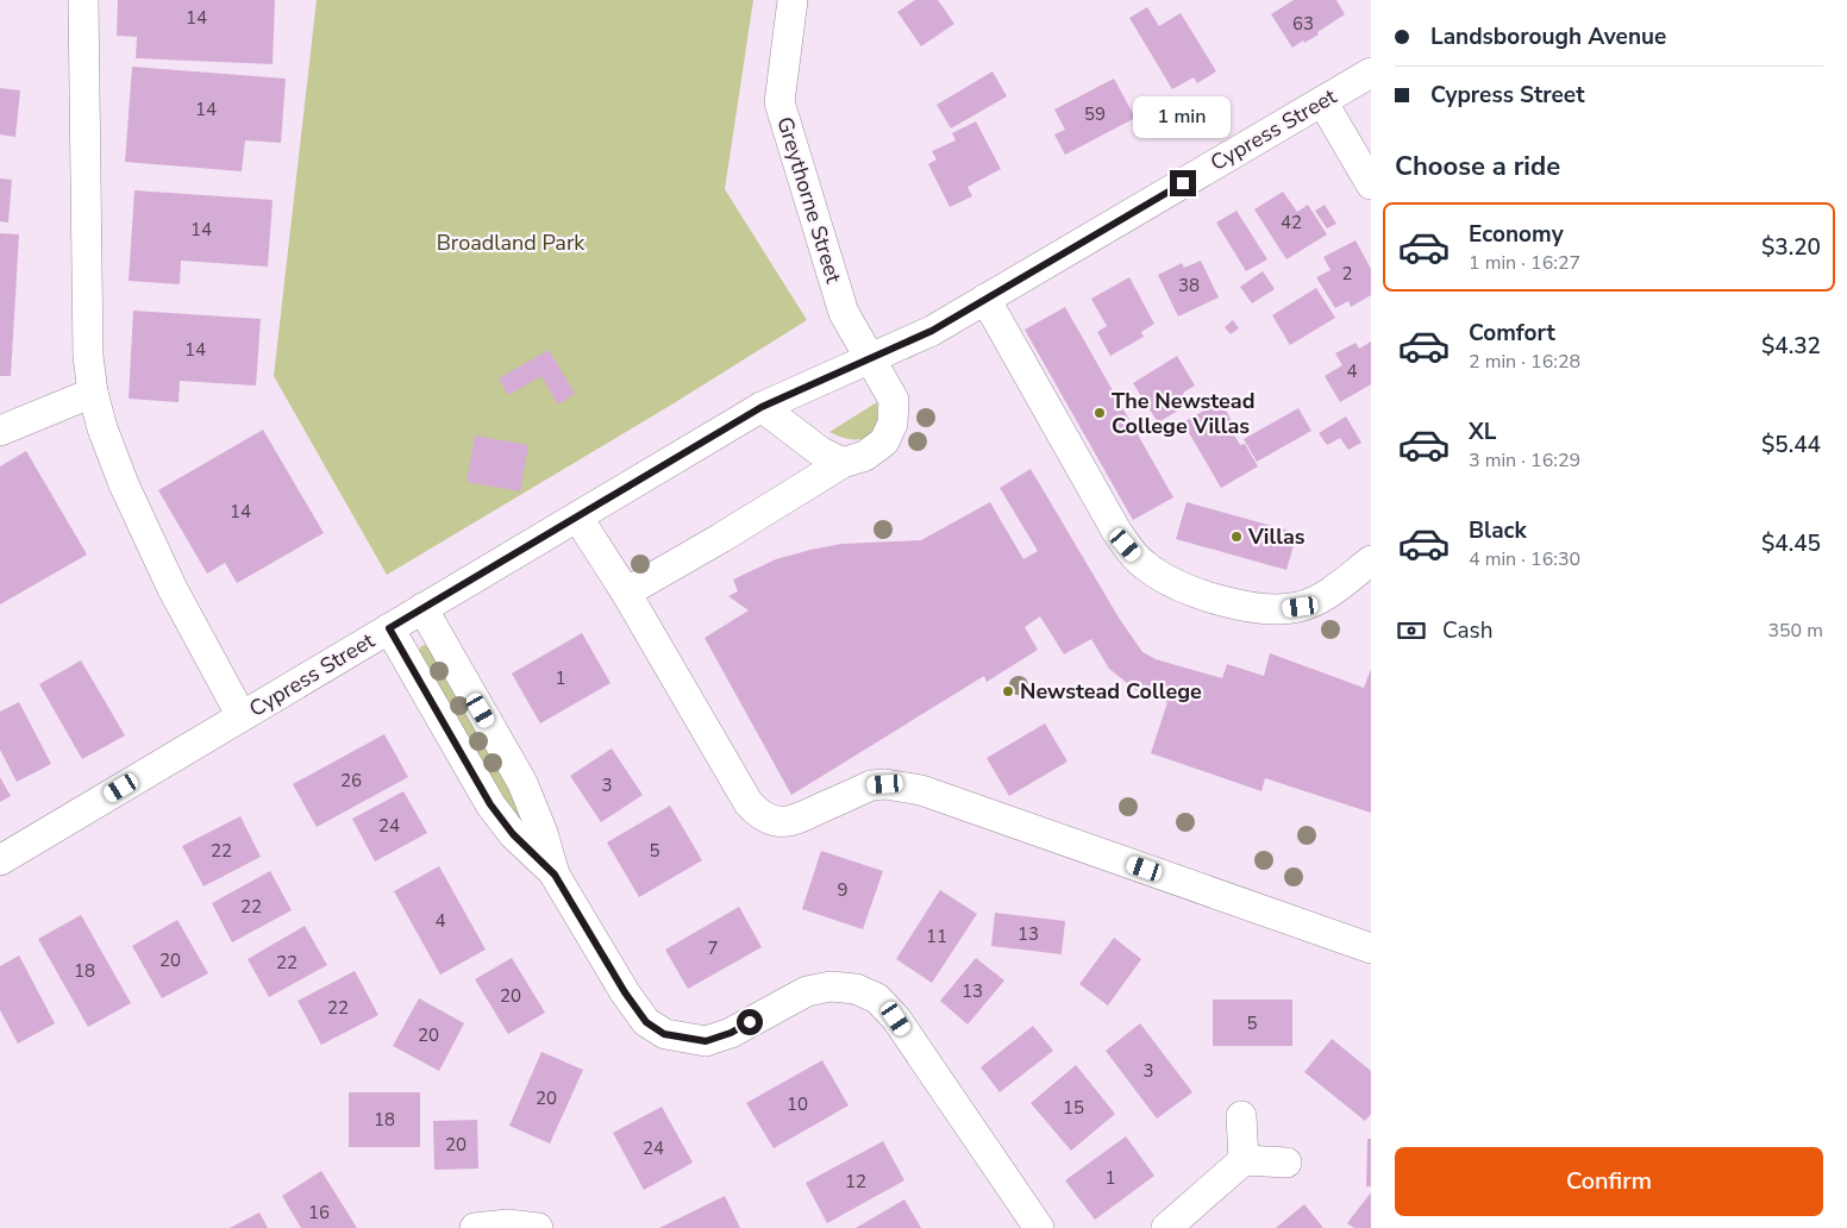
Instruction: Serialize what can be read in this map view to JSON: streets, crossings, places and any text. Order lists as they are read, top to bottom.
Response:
{
  "streets": {
    "street": ["Cypress Street", "Greythorne Street"]
  },
  "crossings": [
    ["Cypress Street", "Greythorne Street"]
  ],
  "parks": ["Broadland Park"],
  "places": ["The Newstead College Villas", "Villas", "Newstead College"],
  "house_numbers": [
    "14",
    "63",
    "14",
    "59",
    "42",
    "14",
    "2",
    "38",
    "14",
    "4",
    "14",
    "1",
    "26",
    "3",
    "24",
    "22",
    "5",
    "9",
    "22",
    "4",
    "13",
    "11",
    "7",
    "20",
    "22",
    "18",
    "13",
    "20",
    "22",
    "5",
    "20",
    "3",
    "20",
    "10",
    "15",
    "18",
    "20",
    "24",
    "1",
    "12",
    "16"
  ],
  "page": {
    "banner": ["Landsborough Avenue", "Cypress Street"],
    "bubble": "1 min",
    "heading": "Choose a ride",
    "list": [
      {
        "name": "Economy",
        "note": "1 min · 16:27",
        "value": "$3.20"
      },
      {
        "name": "Comfort",
        "note": "2 min · 16:28",
        "value": "$4.32"
      },
      {
        "name": "XL",
        "note": "3 min · 16:29",
        "value": "$5.44"
      },
      {
        "name": "Black",
        "note": "4 min · 16:30",
        "value": "$4.45"
      }
    ],
    "pay": ["Cash", "350 m"],
    "buttons": "Confirm"
  }
}
